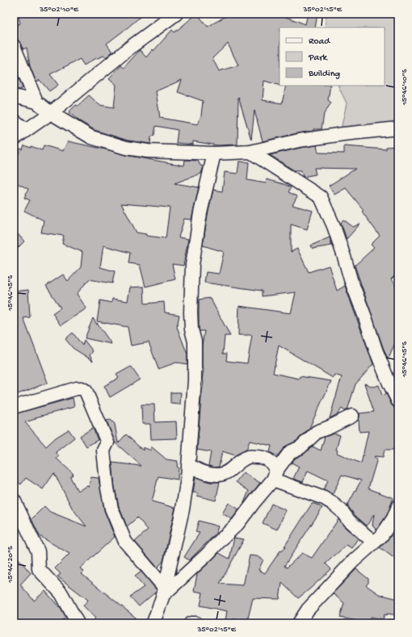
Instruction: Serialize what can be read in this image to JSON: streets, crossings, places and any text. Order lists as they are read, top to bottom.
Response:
{
  "legend": ["Road", "Park", "Building"],
  "coordinates": [
    "35°02'10\"E",
    "35°02'15\"E",
    "15°46'10\"S",
    "15°46'15\"S",
    "15°46'20\"S"
  ]
}
